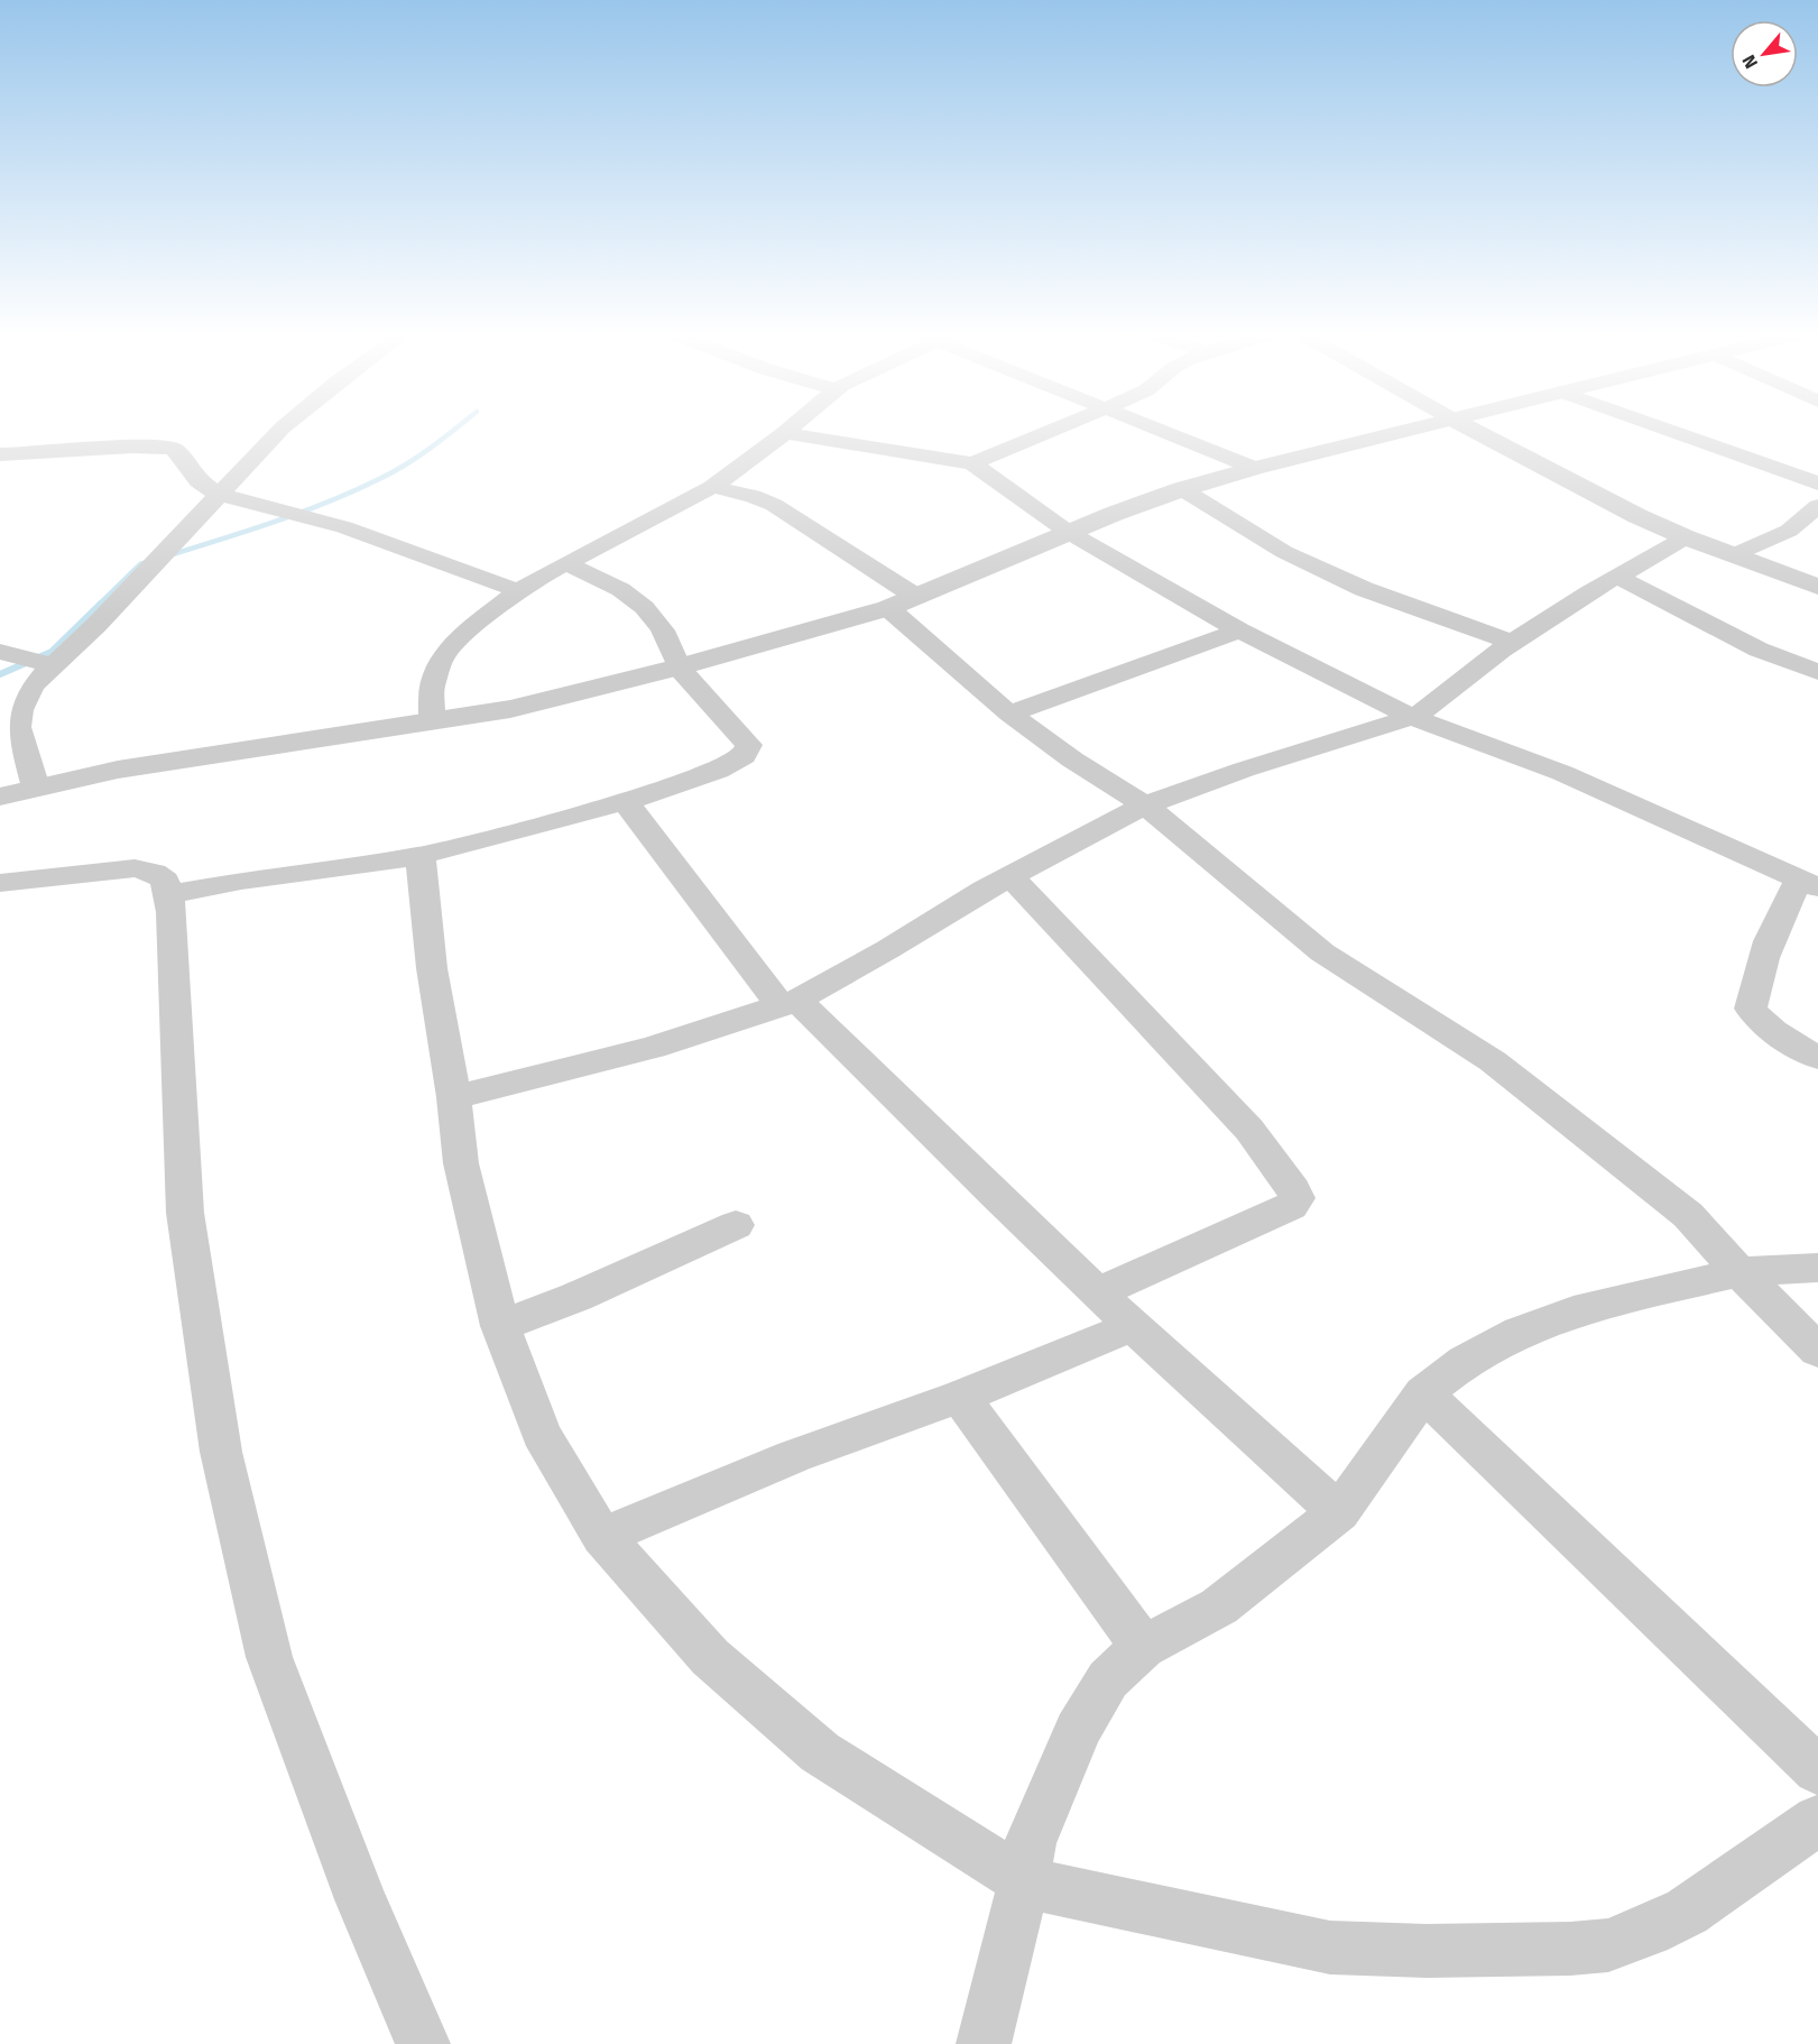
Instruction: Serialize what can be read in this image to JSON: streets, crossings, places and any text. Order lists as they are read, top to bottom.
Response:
{
  "north": "bottom left"
}
